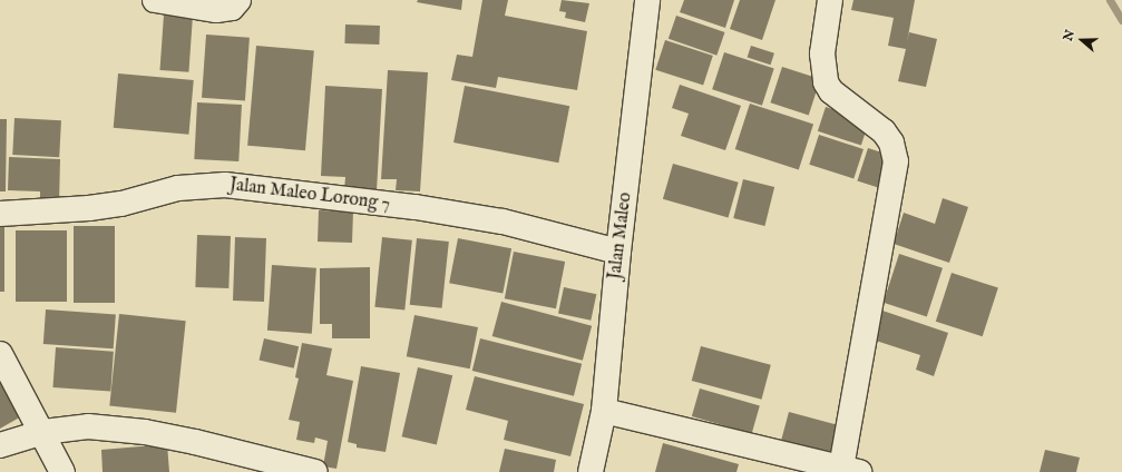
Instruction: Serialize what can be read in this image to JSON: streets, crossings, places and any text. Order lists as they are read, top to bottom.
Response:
{
  "streets": {
    "street": ["Jalan Maleo Lorong 7", "Jalan Maleo"]
  },
  "crossings": [
    ["Jalan Maleo Lorong 7", "Jalan Maleo"]
  ],
  "north": "left"
}
